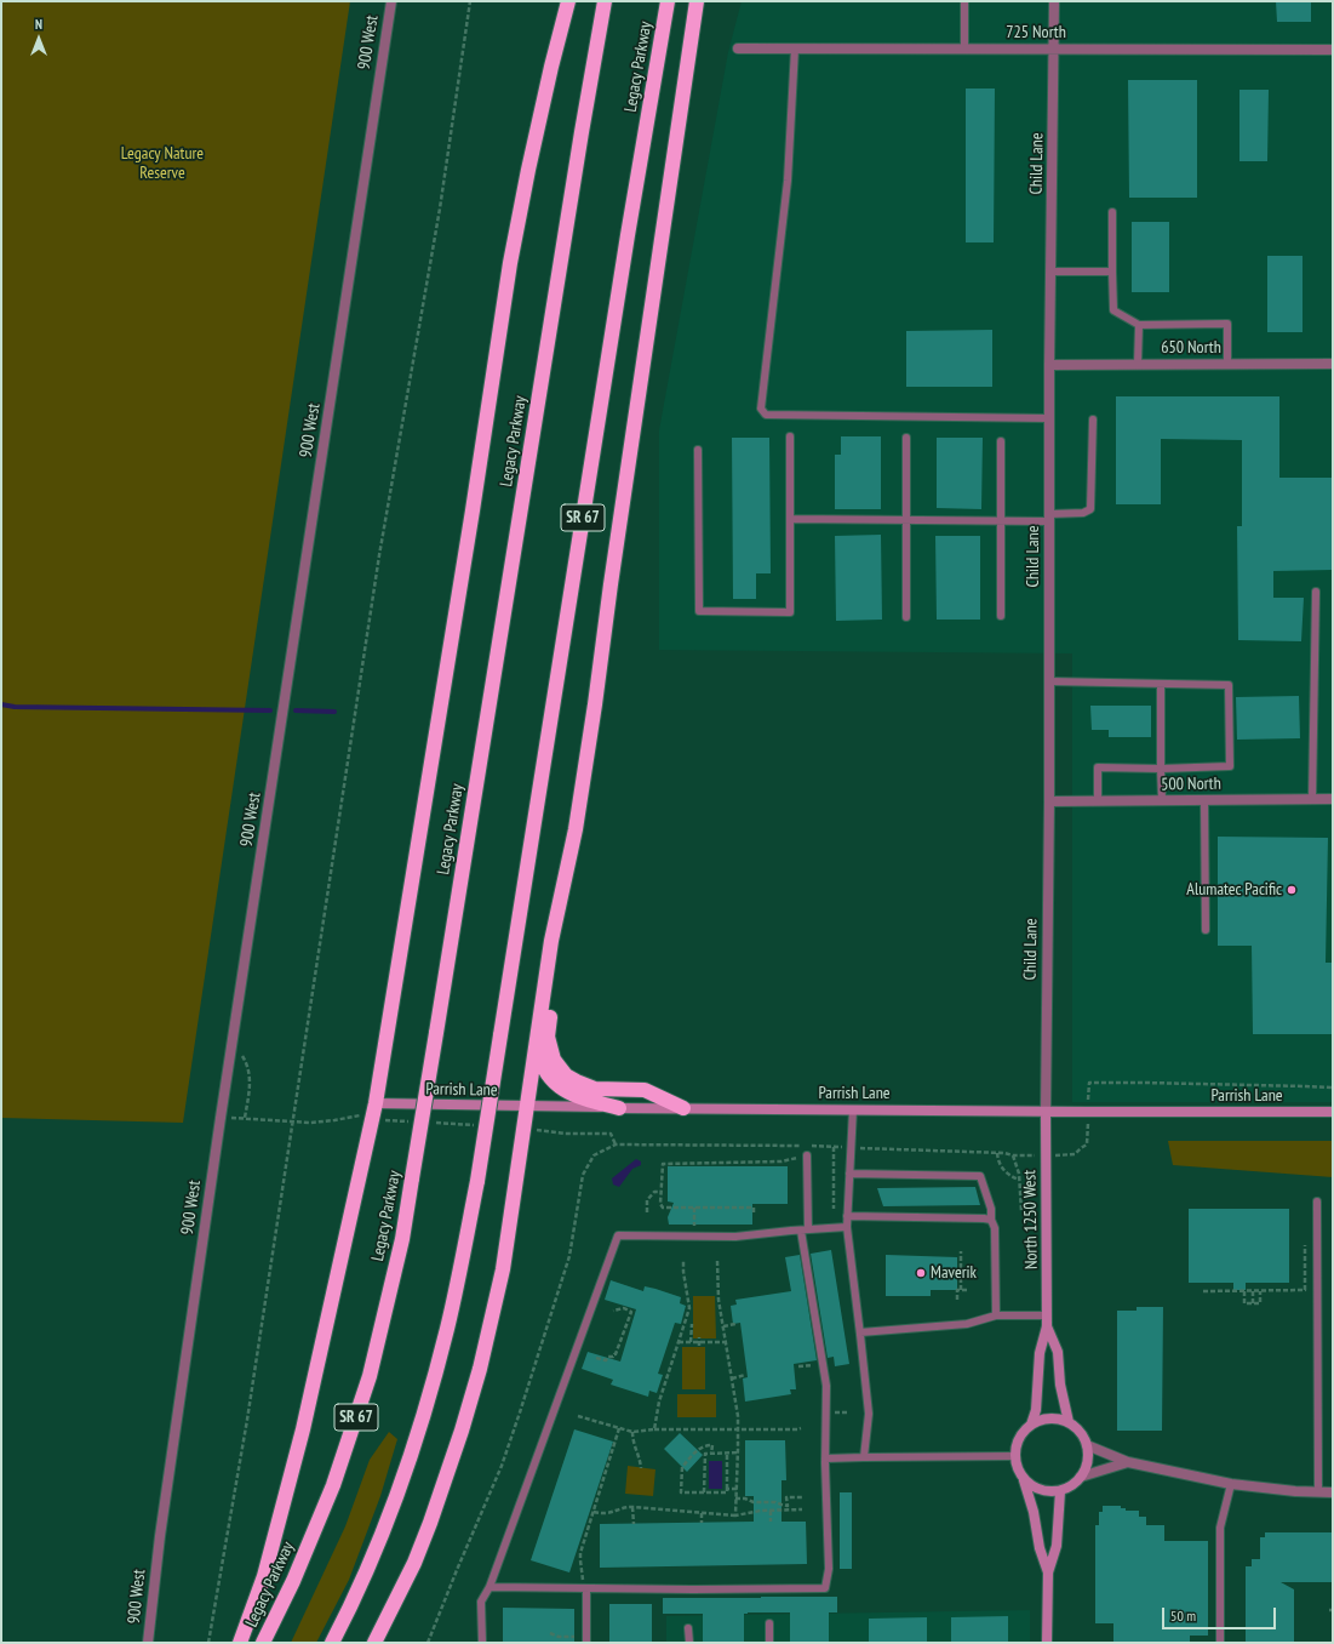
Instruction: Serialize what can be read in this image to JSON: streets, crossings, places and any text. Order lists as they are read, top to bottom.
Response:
{
  "streets": {
    "highway": ["Legacy Parkway", "SR 67"],
    "main road": ["Parrish Lane", "North 1250 West"],
    "street": [
      "725 North",
      "900 West",
      "Child Lane",
      "650 North",
      "500 North"
    ]
  },
  "crossings": [
    ["725 North", "Child Lane"],
    ["Child Lane", "650 North"],
    ["Child Lane", "500 North"],
    ["Child Lane", "Parrish Lane"],
    ["Child Lane", "North 1250 West"],
    ["Parrish Lane", "North 1250 West"]
  ],
  "parks": ["Legacy Nature Reserve"],
  "places": ["Alumatec Pacific", "Maverik"],
  "scale_bar": "50 m",
  "north": "top"
}
